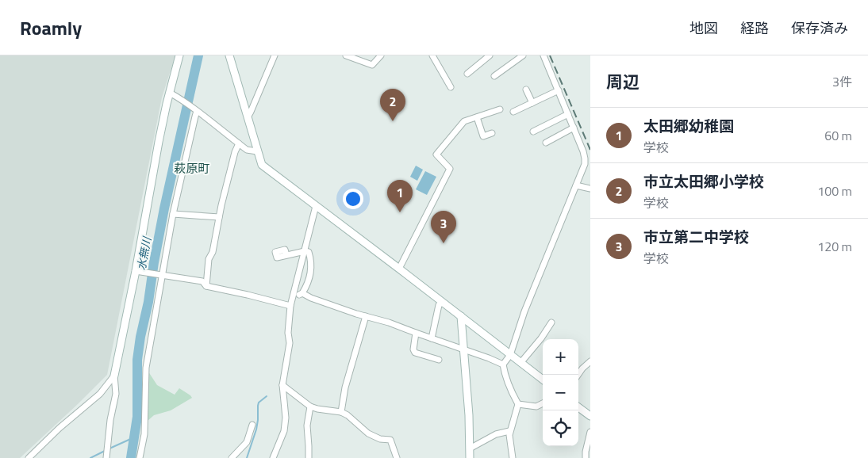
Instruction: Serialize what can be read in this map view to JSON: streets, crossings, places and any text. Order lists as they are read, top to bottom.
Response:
{
  "districts": ["萩原町"],
  "water": ["水無川"],
  "page": {
    "header": "Roamly",
    "nav": ["地図", "経路", "保存済み"],
    "heading": ["周辺", "3件"],
    "pins": ["2", "1", "3"],
    "list": [
      {
        "mark": "1",
        "name": "太田郷幼稚園",
        "note": "学校",
        "value": "60 m"
      },
      {
        "mark": "2",
        "name": "市立太田郷小学校",
        "note": "学校",
        "value": "100 m"
      },
      {
        "mark": "3",
        "name": "市立第二中学校",
        "note": "学校",
        "value": "120 m"
      }
    ],
    "map_buttons": ["+", "−"]
  }
}
